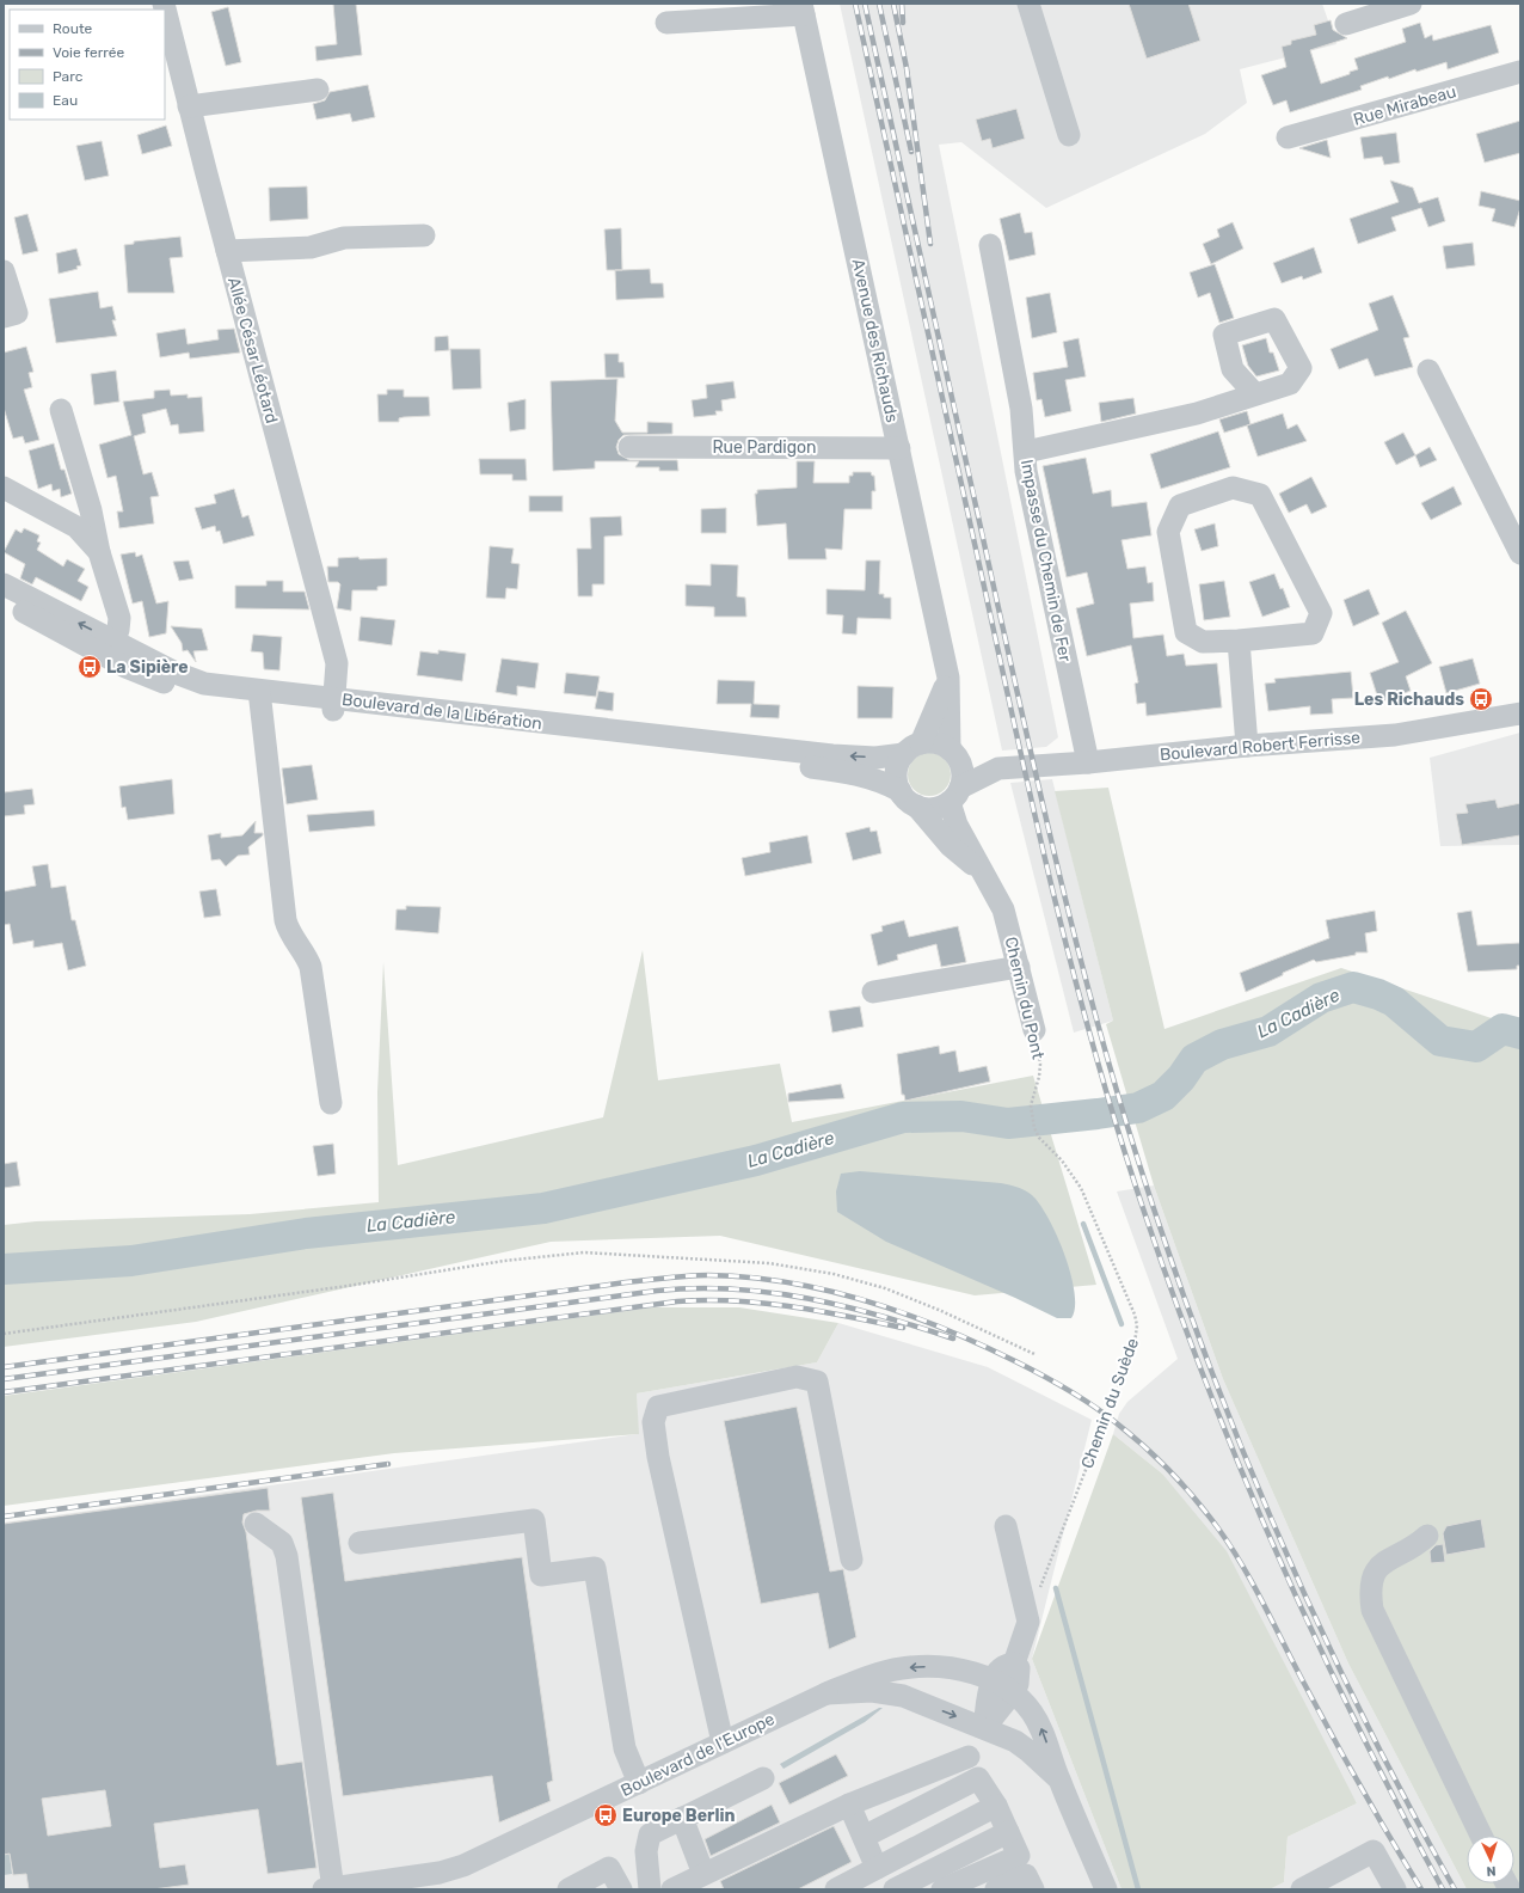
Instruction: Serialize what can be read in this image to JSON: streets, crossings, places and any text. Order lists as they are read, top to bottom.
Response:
{
  "streets": {
    "street": [
      "Rue Mirabeau",
      "Avenue des Richauds",
      "Allée César Léotard",
      "Rue Pardigon",
      "Impasse du Chemin de Fer",
      "Boulevard de la Libération",
      "Boulevard Robert Ferrisse",
      "Chemin du Pont",
      "Boulevard de l'Europe"
    ],
    "path": ["Chemin du Suède"]
  },
  "crossings": [
    ["Avenue des Richauds", "Rue Pardigon"],
    ["Avenue des Richauds", "Boulevard de la Libération"],
    ["Avenue des Richauds", "Boulevard Robert Ferrisse"],
    ["Avenue des Richauds", "Chemin du Pont"],
    ["Allée César Léotard", "Boulevard de la Libération"],
    ["Impasse du Chemin de Fer", "Boulevard Robert Ferrisse"],
    ["Boulevard de la Libération", "Boulevard Robert Ferrisse"],
    ["Boulevard de la Libération", "Chemin du Pont"],
    ["Boulevard Robert Ferrisse", "Chemin du Pont"],
    ["Chemin du Pont", "Chemin du Suède"]
  ],
  "water": ["La Cadière"],
  "places": {
    "bus stop": ["La Sipière", "Les Richauds", "Europe Berlin"]
  },
  "legend": [
    "Route",
    "Voie ferrée",
    "Parc",
    "Eau"
  ],
  "north": "bottom"
}
